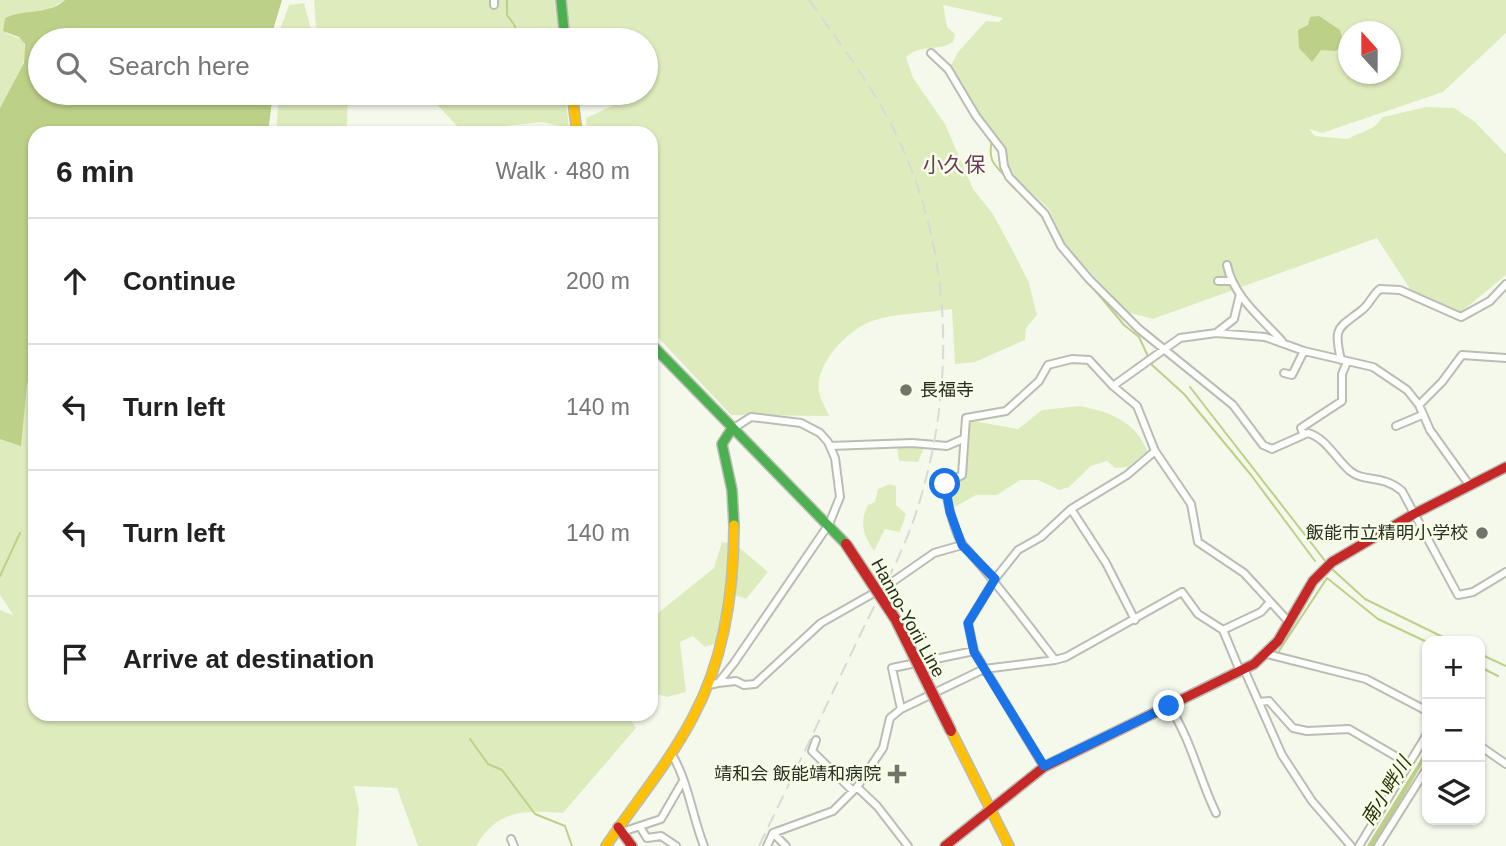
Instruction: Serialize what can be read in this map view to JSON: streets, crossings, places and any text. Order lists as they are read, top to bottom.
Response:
{
  "streets": {
    "street": ["Hanno-Yorii Line"]
  },
  "districts": ["小久保"],
  "water": ["南小畔川"],
  "places": {
    "other": ["長福寺", "飯能市立精明小学校"],
    "health": ["靖和会 飯能靖和病院"]
  },
  "north": "top",
  "page": {
    "search": "Search here",
    "heading": ["6 min", "Walk · 480 m"],
    "list": [
      ["Continue", "200 m"],
      ["Turn left", "140 m"],
      ["Turn left", "140 m"],
      "Arrive at destination"
    ],
    "map_buttons": ["+", "−"]
  }
}
